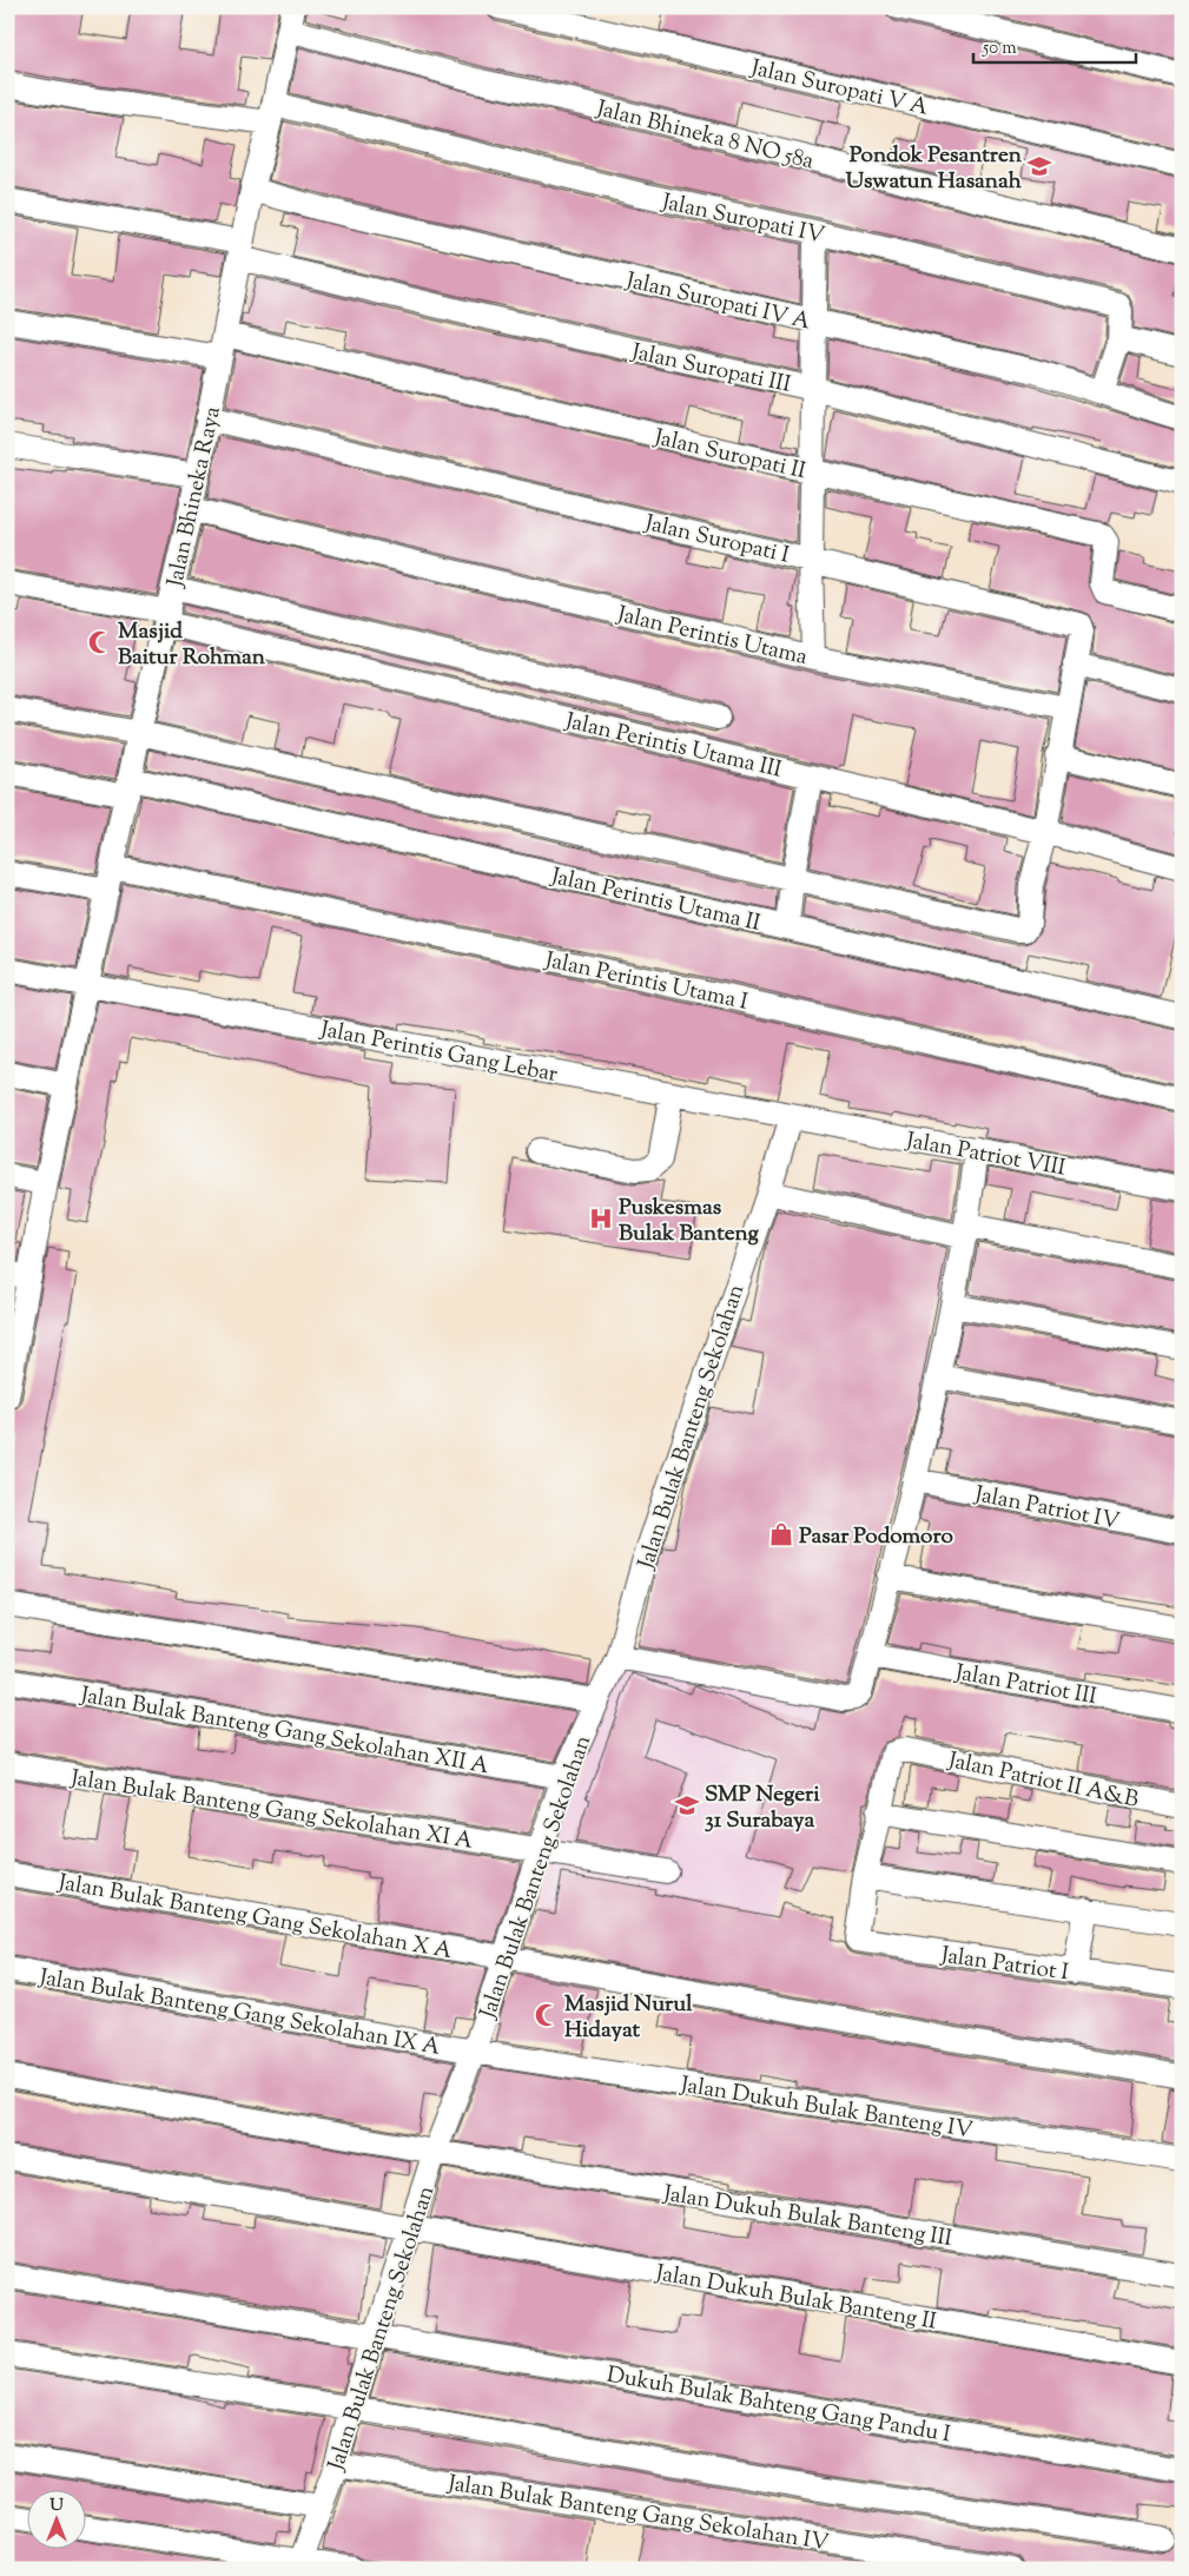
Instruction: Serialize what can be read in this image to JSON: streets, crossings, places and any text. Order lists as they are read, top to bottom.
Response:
{
  "streets": {
    "street": [
      "Jalan Suropati V A",
      "Jalan Bhineka 8 NO 58a",
      "Jalan Suropati IV",
      "Jalan Suropati IV A",
      "Jalan Suropati III",
      "Jalan Suropati II",
      "Jalan Bhineka Raya",
      "Jalan Suropati I",
      "Jalan Perintis Utama",
      "Jalan Perintis Utama III",
      "Jalan Perintis Utama II",
      "Jalan Perintis Utama I",
      "Jalan Perintis Gang Lebar",
      "Jalan Patriot VIII",
      "Jalan Bulak Banteng Sekolahan",
      "Jalan Patriot IV",
      "Jalan Patriot III",
      "Jalan Bulak Banteng Gang Sekolahan XII A",
      "Jalan Patriot II A&B",
      "Jalan Bulak Banteng Gang Sekolahan XI A",
      "Jalan Bulak Banteng Gang Sekolahan X A",
      "Jalan Patriot I",
      "Jalan Bulak Banteng Gang Sekolahan IX A",
      "Jalan Dukuh Bulak Banteng IV",
      "Jalan Dukuh Bulak Banteng III",
      "Jalan Dukuh Bulak Banteng II",
      "Dukuh Bulak Bahteng Gang Pandu I",
      "Jalan Bulak Banteng Gang Sekolahan IV"
    ]
  },
  "crossings": [
    ["Jalan Bhineka 8 NO 58a", "Jalan Bhineka Raya"],
    ["Jalan Suropati IV", "Jalan Bhineka Raya"],
    ["Jalan Suropati IV A", "Jalan Bhineka Raya"],
    ["Jalan Suropati III", "Jalan Bhineka Raya"],
    ["Jalan Suropati II", "Jalan Bhineka Raya"],
    ["Jalan Bhineka Raya", "Jalan Suropati I"],
    ["Jalan Bhineka Raya", "Jalan Perintis Utama"],
    ["Jalan Bhineka Raya", "Jalan Perintis Utama III"],
    ["Jalan Bhineka Raya", "Jalan Perintis Utama II"],
    ["Jalan Bhineka Raya", "Jalan Perintis Utama I"],
    ["Jalan Bhineka Raya", "Jalan Perintis Gang Lebar"],
    ["Jalan Perintis Gang Lebar", "Jalan Patriot VIII"],
    ["Jalan Perintis Gang Lebar", "Jalan Bulak Banteng Sekolahan"],
    ["Jalan Patriot VIII", "Jalan Bulak Banteng Sekolahan"],
    ["Jalan Bulak Banteng Sekolahan", "Jalan Bulak Banteng Gang Sekolahan XII A"],
    ["Jalan Bulak Banteng Sekolahan", "Jalan Bulak Banteng Gang Sekolahan XI A"],
    ["Jalan Bulak Banteng Sekolahan", "Jalan Bulak Banteng Gang Sekolahan X A"],
    ["Jalan Bulak Banteng Sekolahan", "Jalan Bulak Banteng Gang Sekolahan IX A"],
    ["Jalan Bulak Banteng Sekolahan", "Jalan Dukuh Bulak Banteng IV"],
    ["Jalan Bulak Banteng Sekolahan", "Jalan Dukuh Bulak Banteng III"],
    ["Jalan Bulak Banteng Sekolahan", "Jalan Dukuh Bulak Banteng II"],
    ["Jalan Bulak Banteng Sekolahan", "Dukuh Bulak Bahteng Gang Pandu I"],
    ["Jalan Bulak Banteng Sekolahan", "Jalan Bulak Banteng Gang Sekolahan IV"],
    ["Jalan Bulak Banteng Gang Sekolahan IX A", "Jalan Dukuh Bulak Banteng IV"]
  ],
  "places": {
    "school or university": ["Pondok Pesantren Uswatun Hasanah", "SMP Negeri 31 Surabaya"],
    "mosque": ["Masjid Baitur Rohman", "Masjid Nurul Hidayat"],
    "hospital": ["Puskesmas Bulak Banteng"],
    "shop": ["Pasar Podomoro"]
  },
  "scale_bar": "50 m",
  "north": "top"
}
